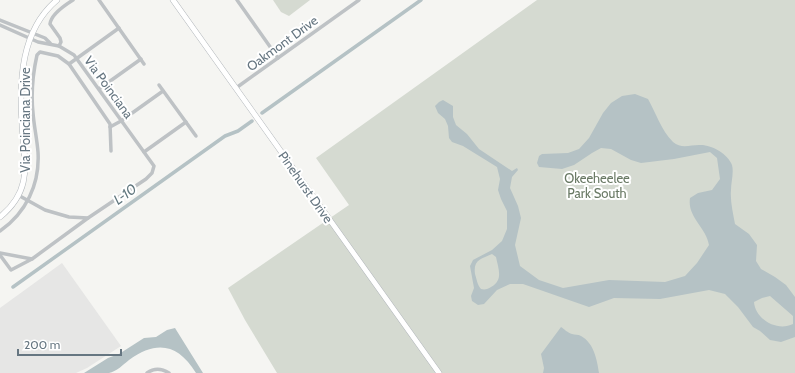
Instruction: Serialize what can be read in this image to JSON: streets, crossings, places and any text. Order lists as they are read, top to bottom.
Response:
{
  "streets": {
    "street": [
      "Oakmont Drive",
      "Via Poinciana",
      "Via Poinciana Drive",
      "Pinehurst Drive"
    ]
  },
  "crossings": [
    ["Oakmont Drive", "Pinehurst Drive"]
  ],
  "water": ["L-10"],
  "parks": ["Okeeheelee Park South"],
  "scale_bar": "200 m"
}
